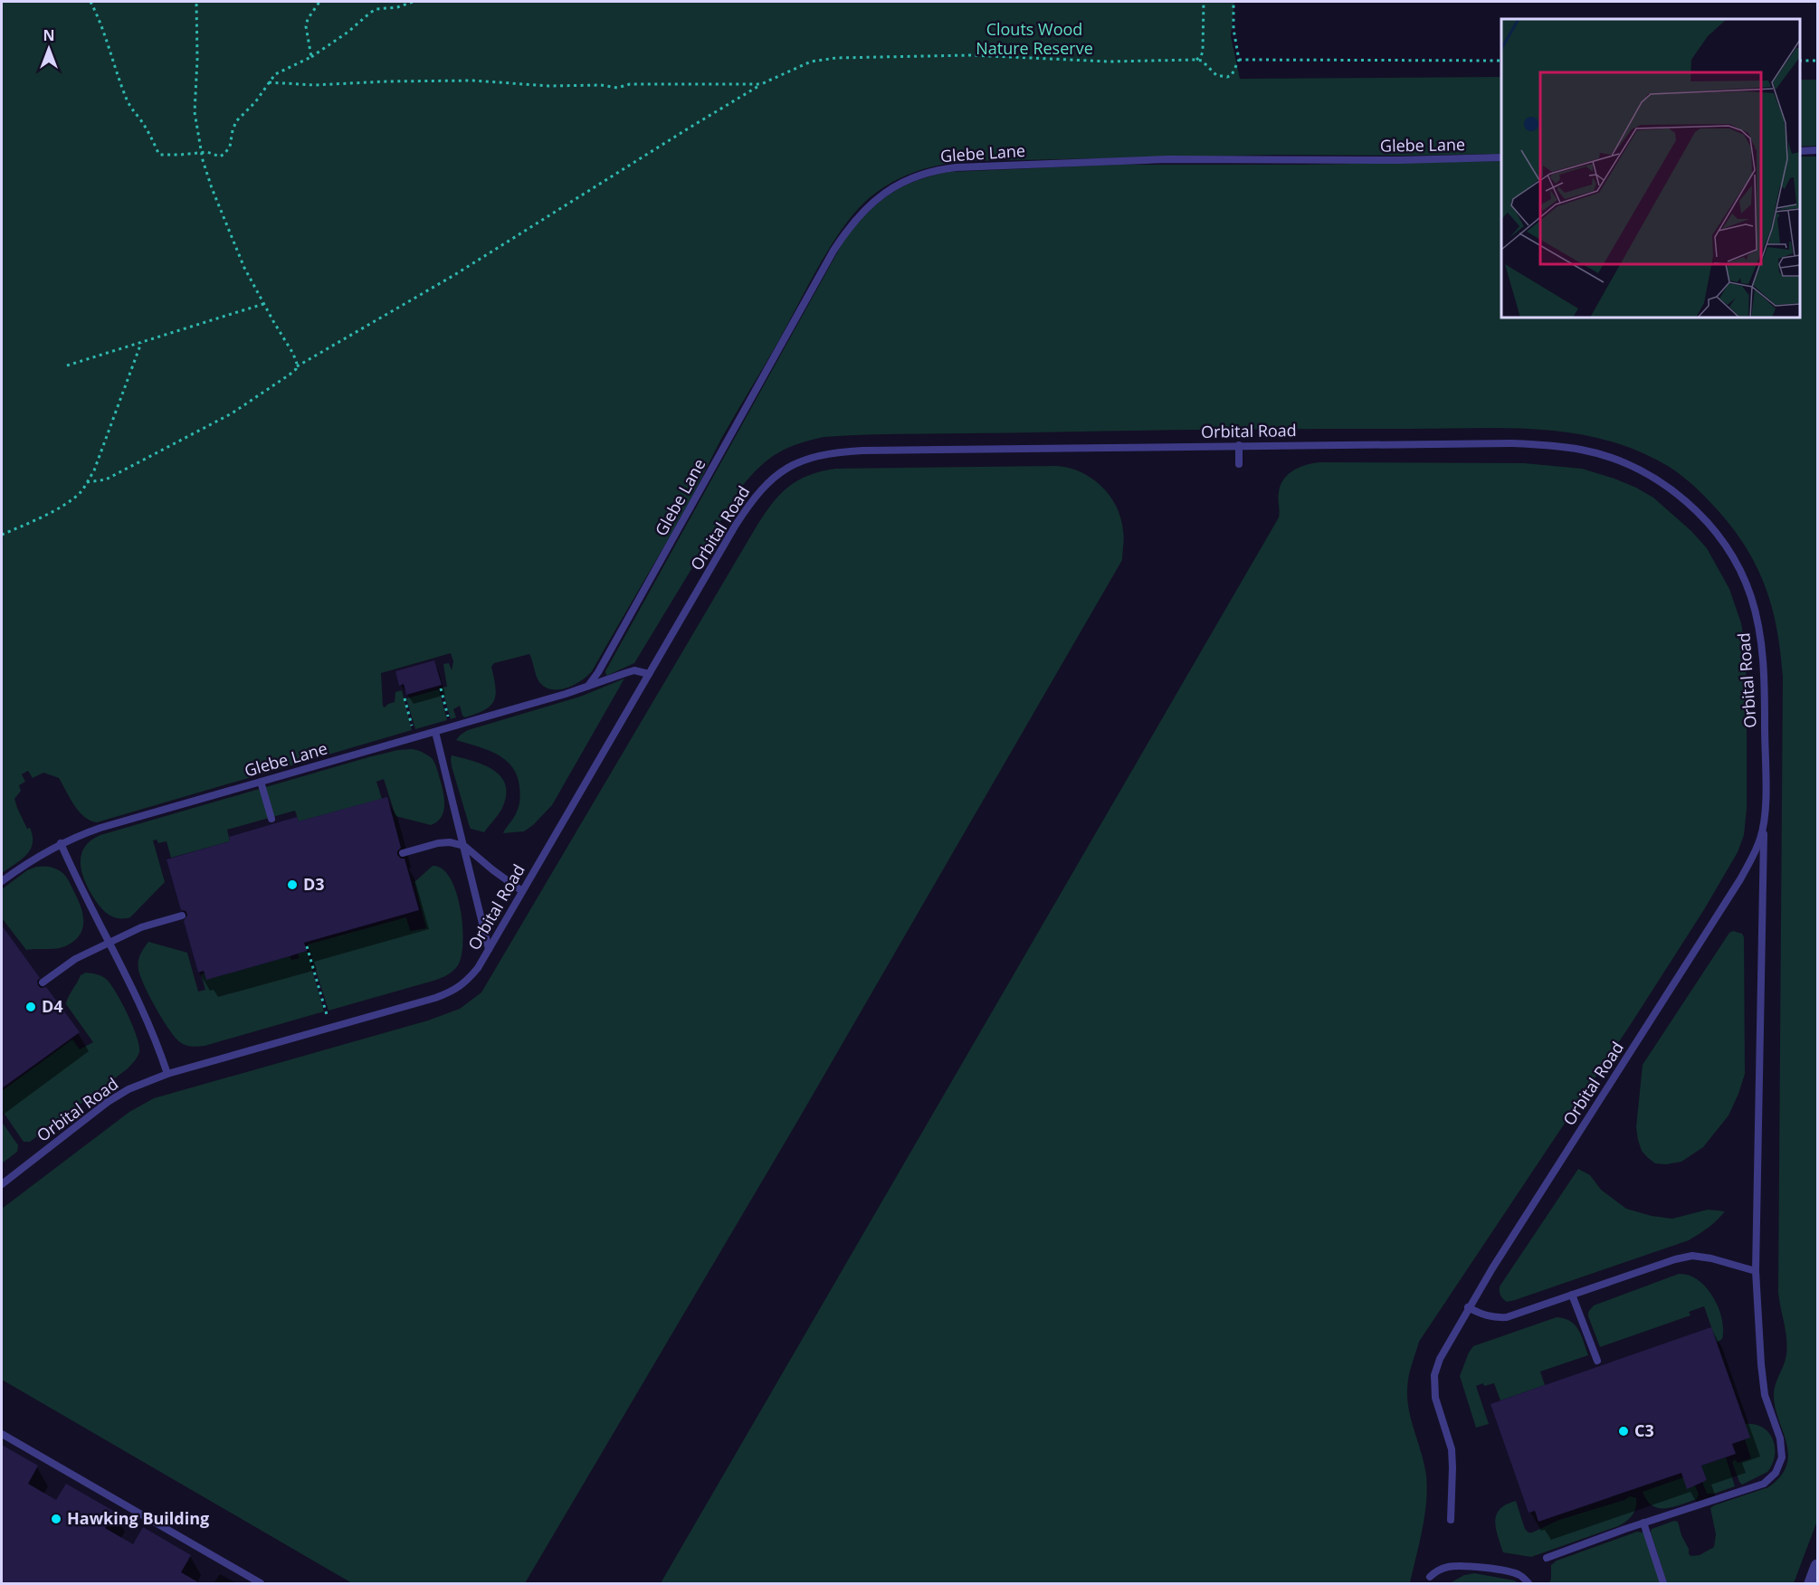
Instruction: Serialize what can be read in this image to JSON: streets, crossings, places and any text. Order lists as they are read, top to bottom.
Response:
{
  "streets": {
    "lane": ["Glebe Lane", "Orbital Road"]
  },
  "crossings": [
    ["Glebe Lane", "Orbital Road"]
  ],
  "parks": ["Clouts Wood Nature Reserve"],
  "places": [
    "D3",
    "D4",
    "C3",
    "Hawking Building"
  ],
  "north": "top"
}
